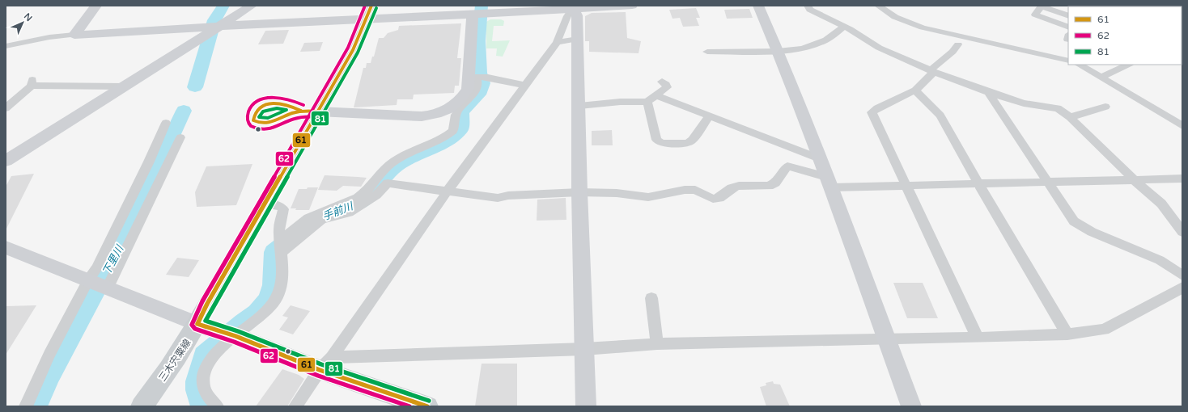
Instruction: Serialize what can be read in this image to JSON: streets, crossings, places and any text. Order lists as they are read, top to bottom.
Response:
{
  "streets": {
    "main road": ["三木宍粟線"]
  },
  "water": ["手前川", "下里川"],
  "lines": ["transit line 61", "transit line 62", "transit line 81"],
  "legend": ["61", "62", "81"],
  "north": "top right"
}
